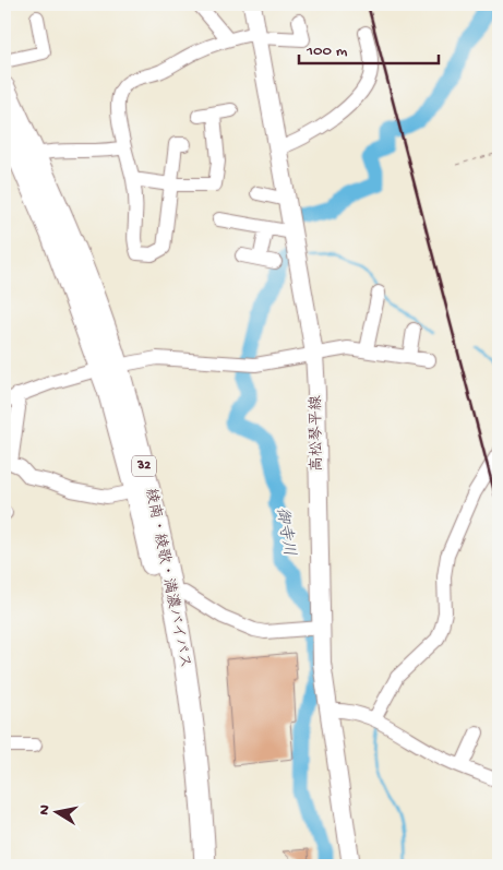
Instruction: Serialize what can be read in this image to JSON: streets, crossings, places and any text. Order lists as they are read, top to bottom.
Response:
{
  "streets": {
    "highway": ["32", "綾南・綾歌・満濃バイパス"],
    "main road": ["高松琴平線"]
  },
  "water": ["御寺川"],
  "scale_bar": "100 m",
  "north": "left"
}
